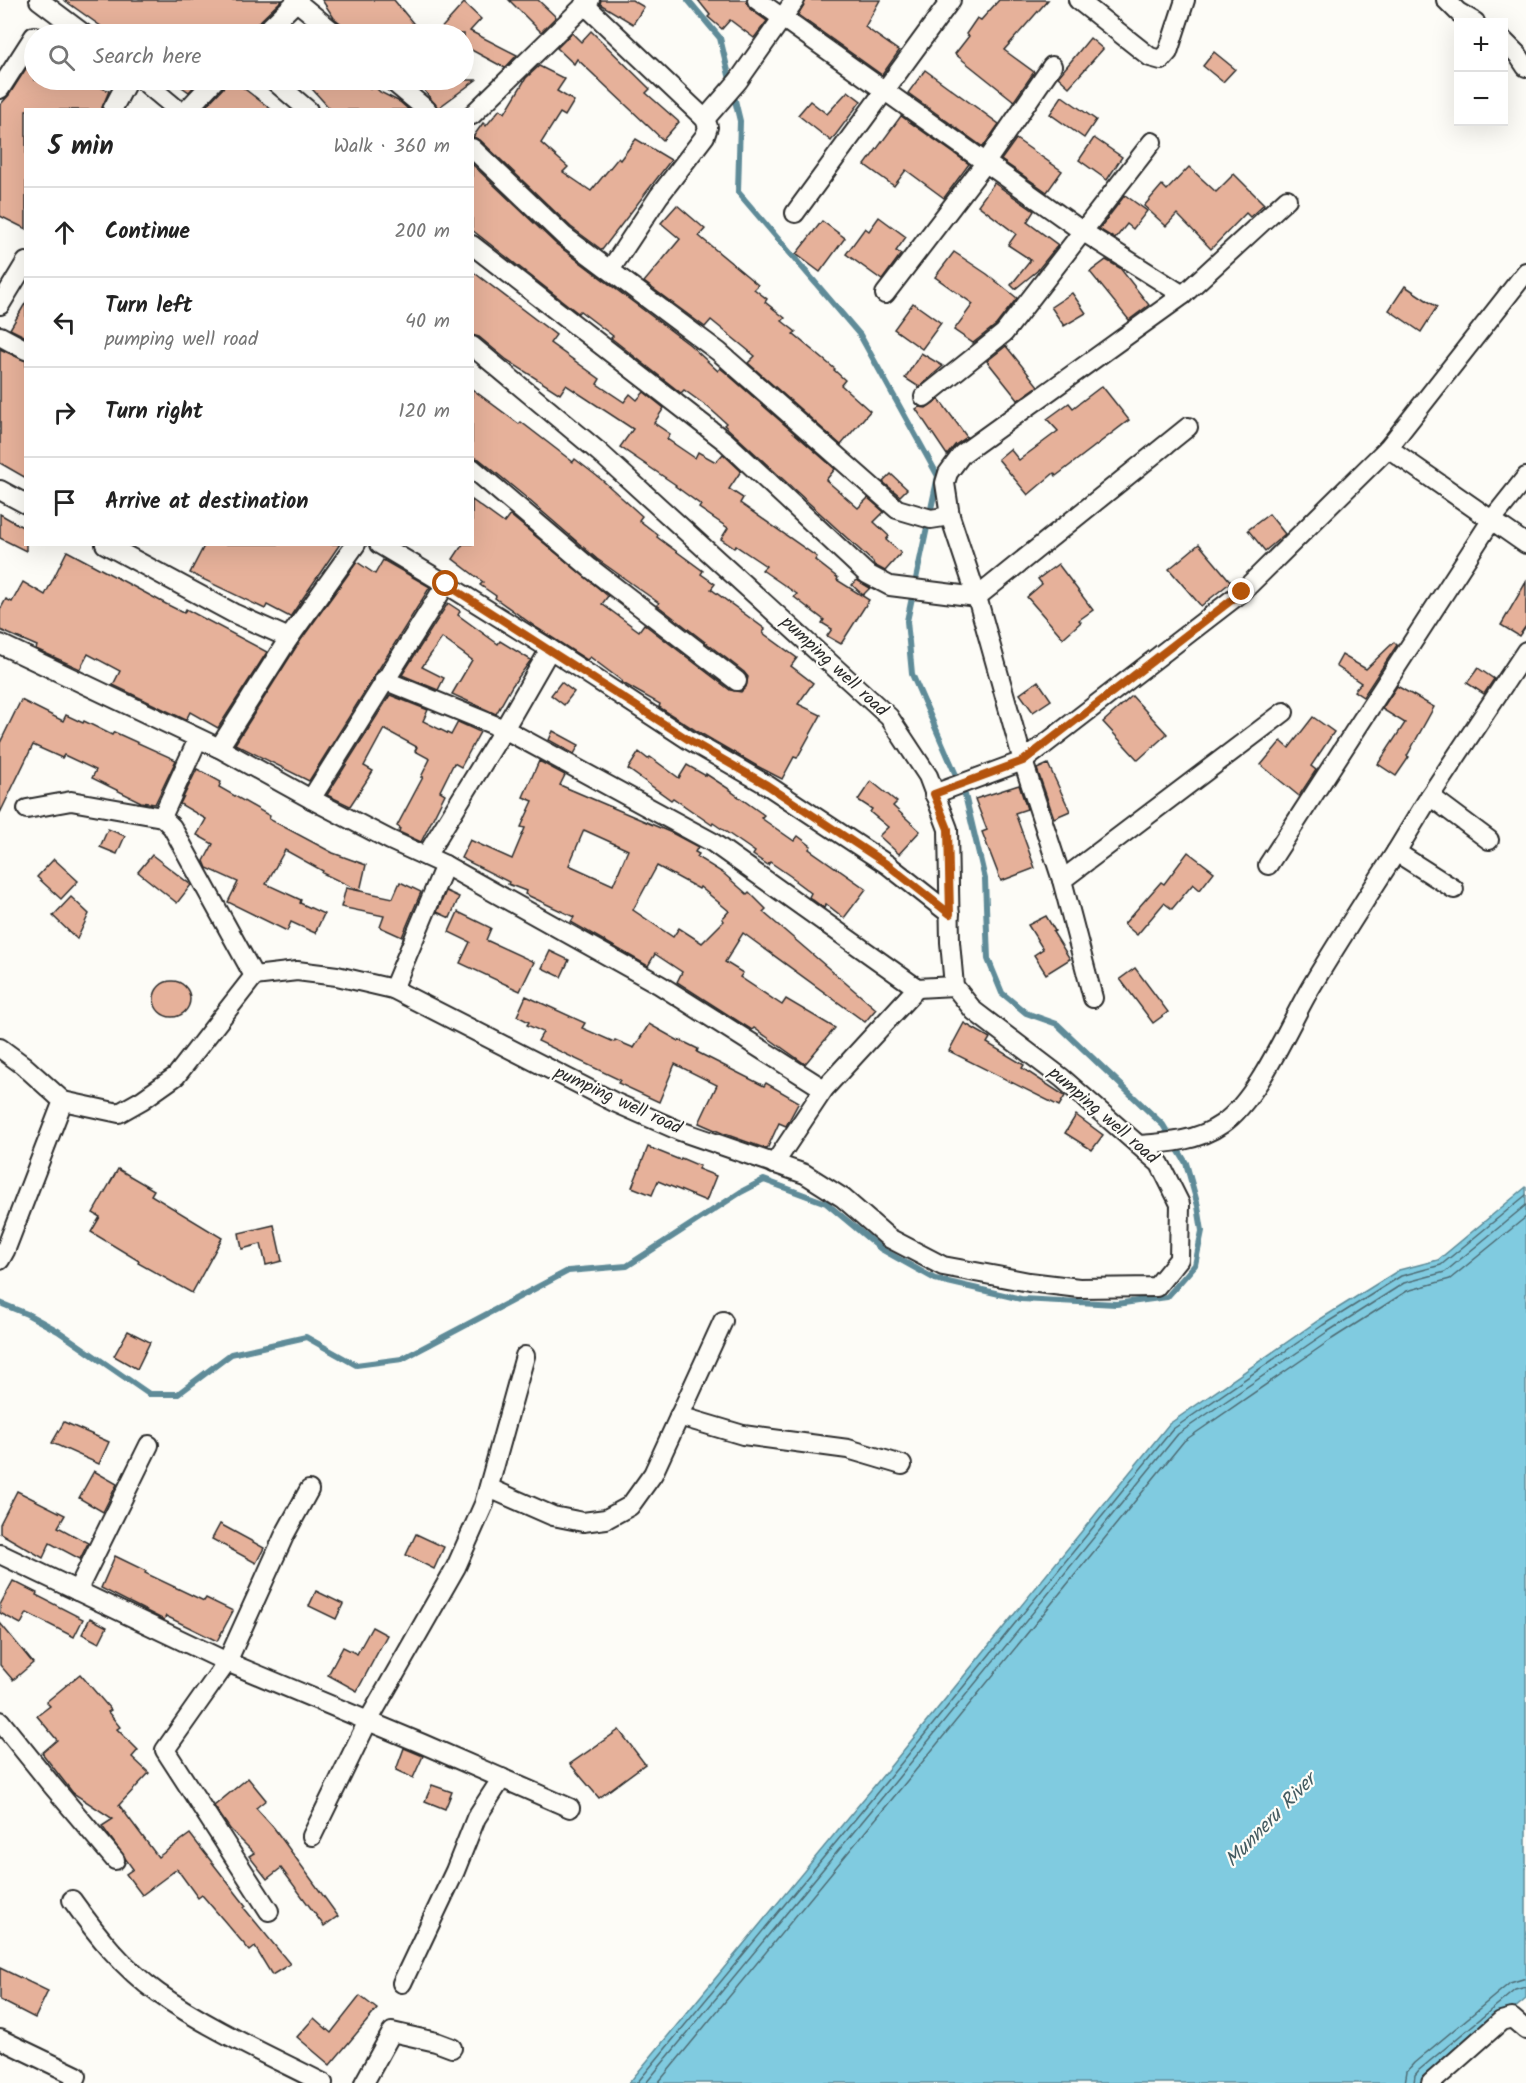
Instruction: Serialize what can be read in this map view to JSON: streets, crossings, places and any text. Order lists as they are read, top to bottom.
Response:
{
  "streets": {
    "street": ["pumping well road"]
  },
  "water": ["Munneru River"],
  "page": {
    "map_buttons": ["+", "−"],
    "search": "Search here",
    "heading": ["5 min", "Walk · 360 m"],
    "list": [
      ["Continue", "200 m"],
      ["Turn left", "pumping well road", "40 m"],
      ["Turn right", "120 m"],
      "Arrive at destination"
    ]
  }
}
